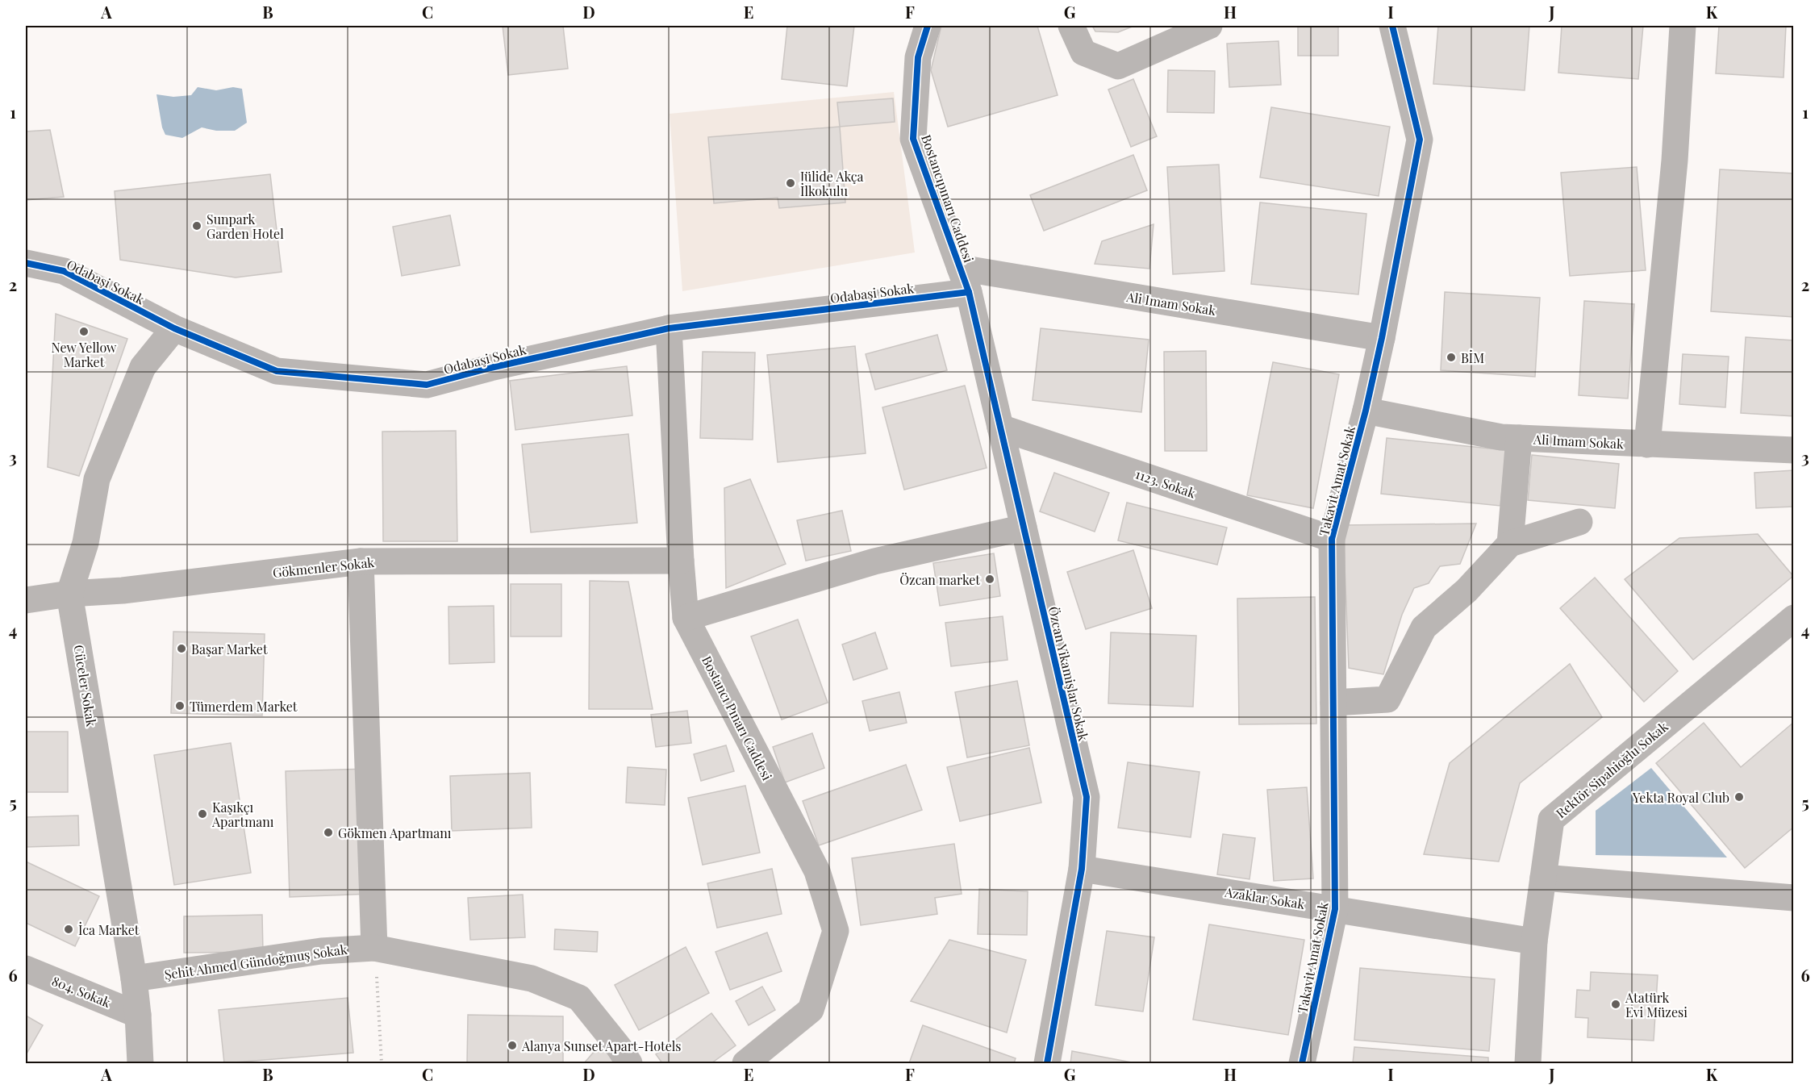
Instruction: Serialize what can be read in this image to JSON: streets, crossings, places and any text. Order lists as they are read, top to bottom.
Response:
{
  "streets": {
    "street": [
      "Bostancıpınarı Caddesi",
      "Odabaşi Sokak",
      "Ali Imam Sokak",
      "Takavit Amat Sokak",
      "1123. Sokak",
      "Gökmenler Sokak",
      "Özcan Yikamişlar Sokak",
      "Cüceler Sokak",
      "Bostancı Pınarı Caddesi",
      "Rektör Sipahioğlu Sokak",
      "Azaklar Sokak",
      "Şehit Ahmed Gündoğmuş Sokak",
      "804. Sokak"
    ]
  },
  "crossings": [
    ["Bostancıpınarı Caddesi", "Odabaşi Sokak"],
    ["Bostancıpınarı Caddesi", "Ali Imam Sokak"],
    ["Bostancıpınarı Caddesi", "Özcan Yikamişlar Sokak"],
    ["Odabaşi Sokak", "Özcan Yikamişlar Sokak"],
    ["Odabaşi Sokak", "Cüceler Sokak"],
    ["Odabaşi Sokak", "Bostancı Pınarı Caddesi"],
    ["Ali Imam Sokak", "Takavit Amat Sokak"],
    ["Takavit Amat Sokak", "1123. Sokak"],
    ["Takavit Amat Sokak", "Azaklar Sokak"],
    ["1123. Sokak", "Özcan Yikamişlar Sokak"],
    ["Gökmenler Sokak", "Cüceler Sokak"],
    ["Gökmenler Sokak", "Bostancı Pınarı Caddesi"],
    ["Özcan Yikamişlar Sokak", "Azaklar Sokak"],
    ["Cüceler Sokak", "Şehit Ahmed Gündoğmuş Sokak"],
    ["Cüceler Sokak", "804. Sokak"],
    ["Rektör Sipahioğlu Sokak", "Azaklar Sokak"]
  ],
  "places": [
    "Jülide Akça İlkokulu",
    "Sunpark Garden Hotel",
    "New Yellow Market",
    "BİM",
    "Özcan market",
    "Başar Market",
    "Tümerdem Market",
    "Yekta Royal Club",
    "Kaşıkçı Apartmanı",
    "Gökmen Apartmanı",
    "İca Market",
    "Atatürk Evi Müzesi",
    "Alanya Sunset Apart-Hotels"
  ],
  "grid": {
    "columns": [
      "A",
      "B",
      "C",
      "D",
      "E",
      "F",
      "G",
      "H",
      "I",
      "J",
      "K"
    ],
    "rows": [
      "1",
      "2",
      "3",
      "4",
      "5",
      "6"
    ]
  }
}
